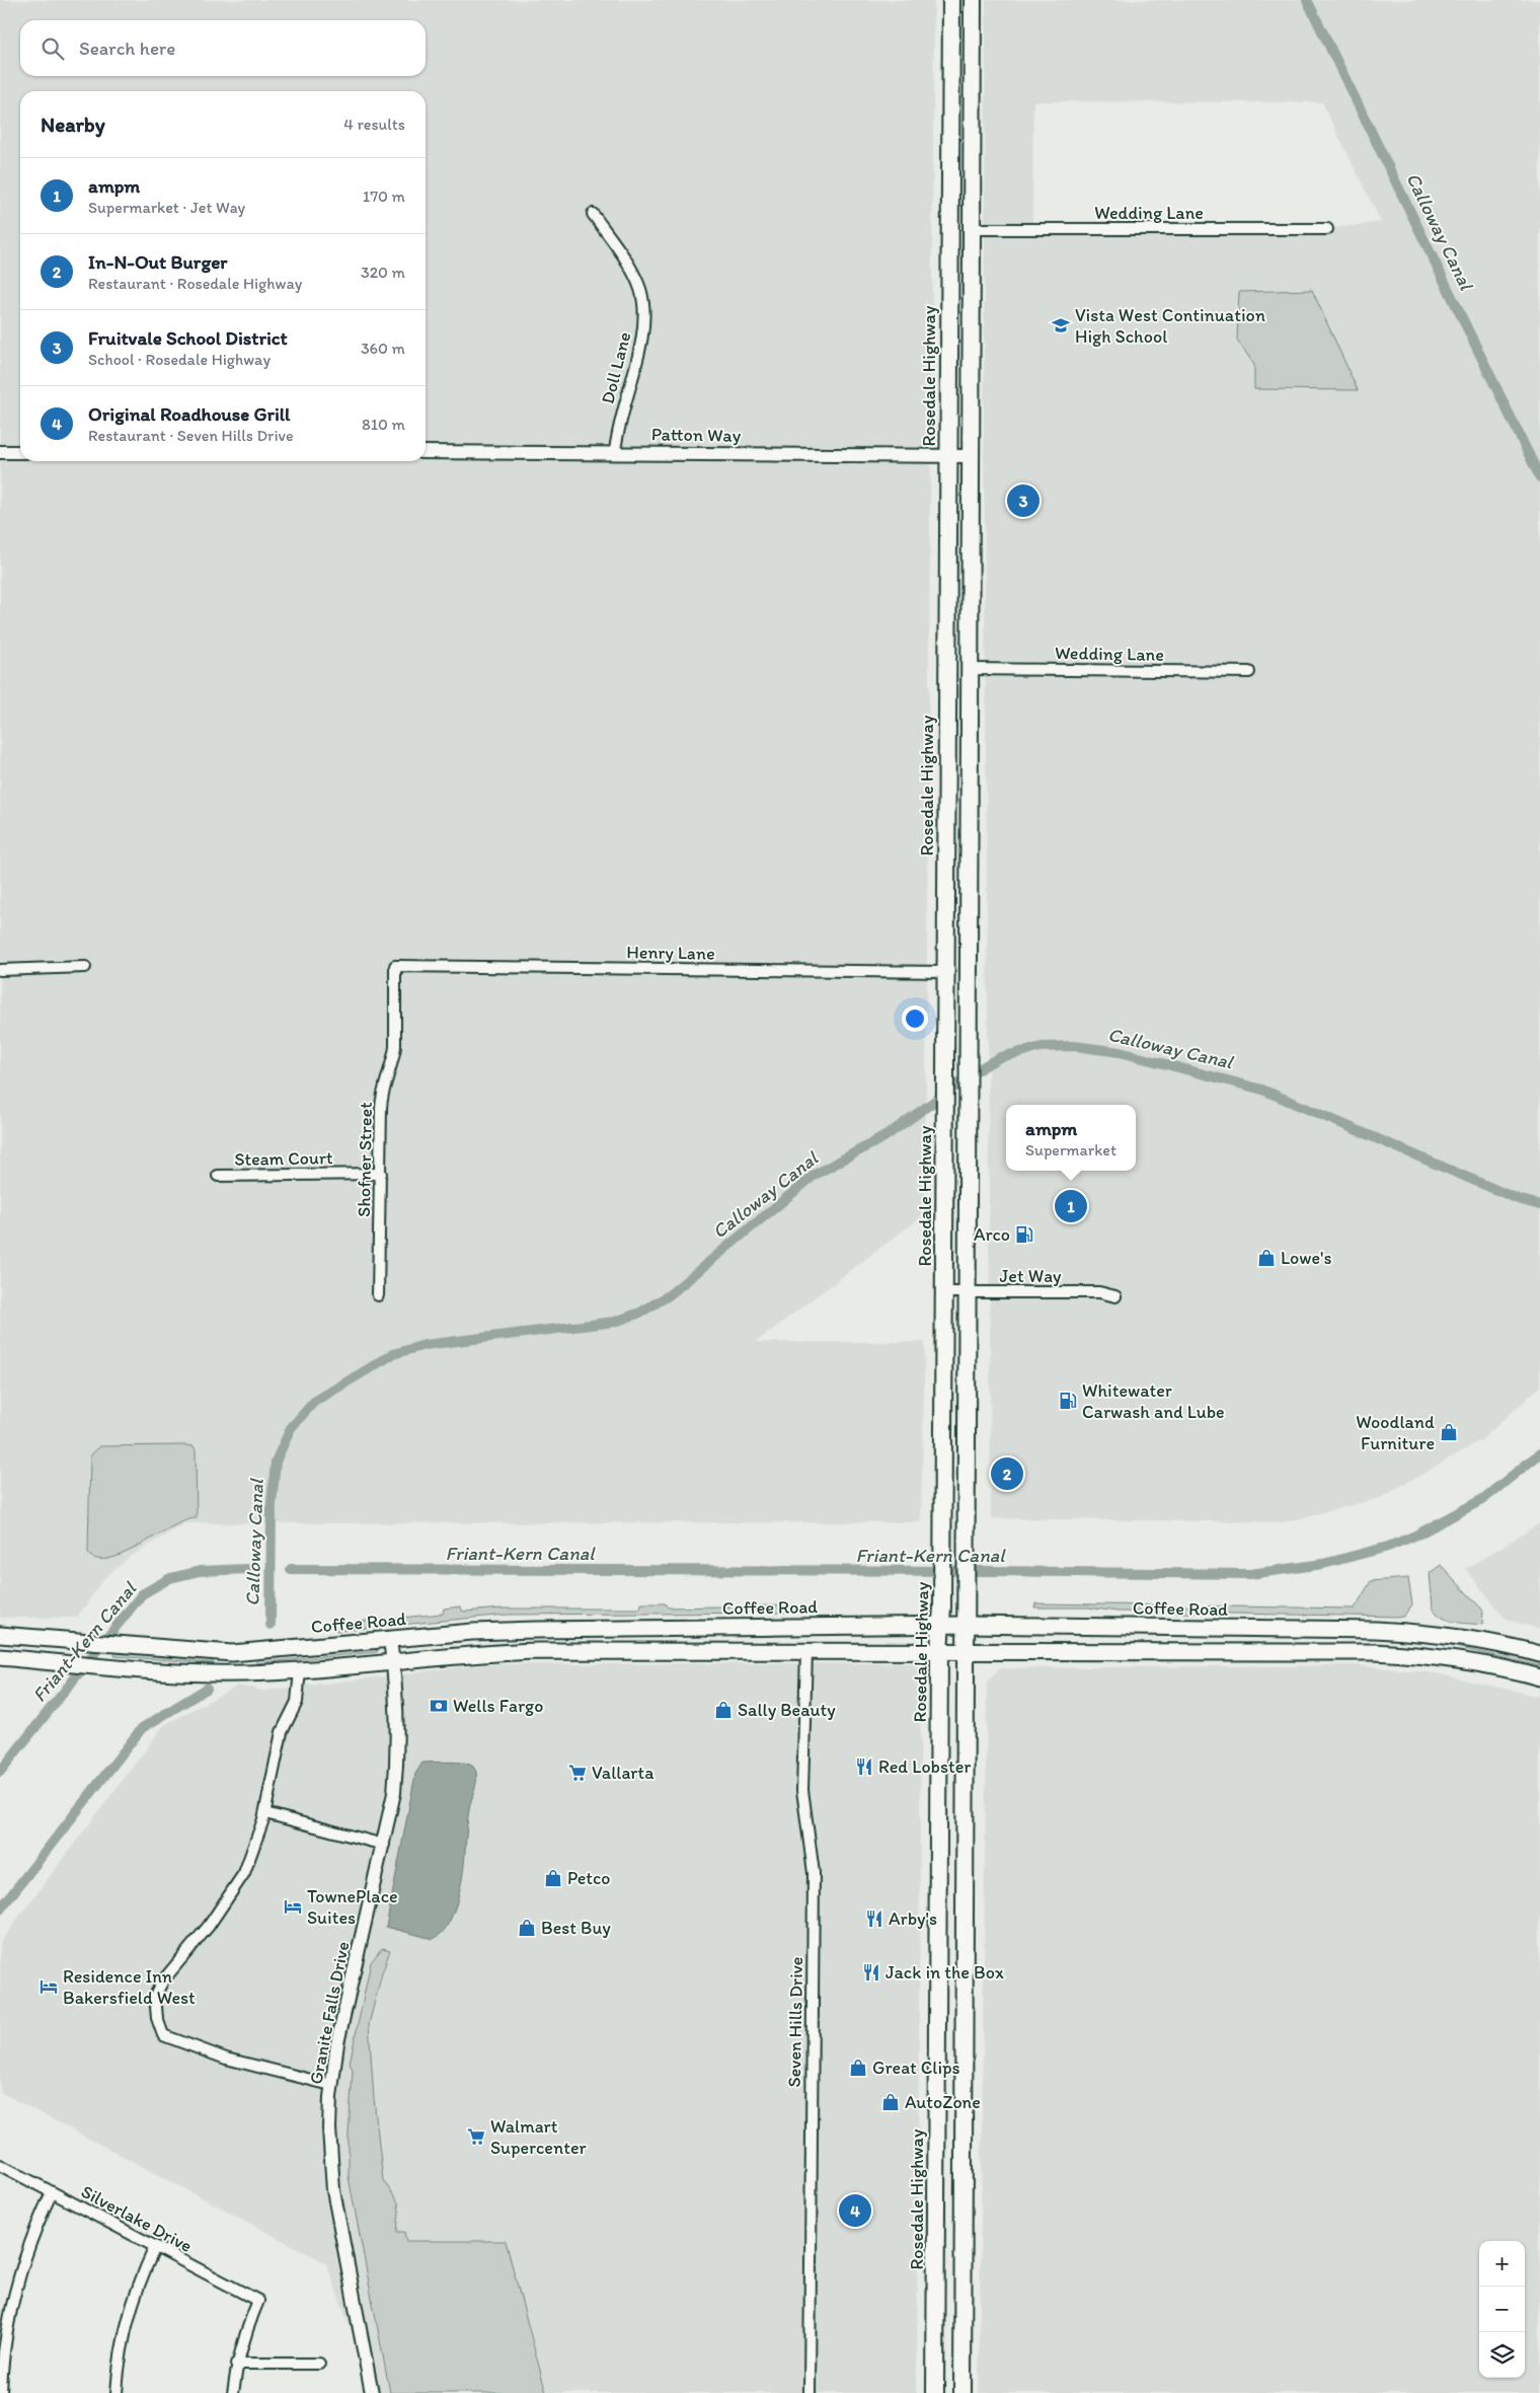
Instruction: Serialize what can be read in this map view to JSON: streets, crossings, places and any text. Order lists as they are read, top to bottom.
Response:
{
  "streets": {
    "main road": ["Rosedale Highway", "Coffee Road"],
    "street": [
      "Wedding Lane",
      "Doll Lane",
      "Patton Way",
      "Henry Lane",
      "Steam Court",
      "Shofner Street",
      "Jet Way",
      "Granite Falls Drive",
      "Seven Hills Drive",
      "Silverlake Drive"
    ]
  },
  "crossings": [
    ["Wedding Lane", "Rosedale Highway"],
    ["Doll Lane", "Patton Way"],
    ["Rosedale Highway", "Patton Way"],
    ["Rosedale Highway", "Henry Lane"],
    ["Rosedale Highway", "Jet Way"],
    ["Rosedale Highway", "Coffee Road"],
    ["Henry Lane", "Shofner Street"],
    ["Steam Court", "Shofner Street"],
    ["Coffee Road", "Granite Falls Drive"]
  ],
  "water": ["Calloway Canal", "Friant-Kern Canal"],
  "places": {
    "school or university": ["Vista West Continuation High School"],
    "fuel station": ["Arco", "Whitewater Carwash and Lube"],
    "shop": [
      "Lowe's",
      "Woodland Furniture",
      "Sally Beauty",
      "Petco",
      "Best Buy",
      "Great Clips",
      "AutoZone"
    ],
    "bank": ["Wells Fargo"],
    "restaurant": ["Red Lobster", "Arby's", "Jack in the Box"],
    "supermarket": ["Vallarta", "Walmart Supercenter"],
    "hotel": ["TownePlace Suites", "Residence Inn Bakersfield West"]
  },
  "page": {
    "search": "Search here",
    "heading": ["Nearby", "4 results"],
    "list": [
      {
        "mark": "1",
        "name": "ampm",
        "note": "Supermarket · Jet Way",
        "value": "170 m"
      },
      {
        "mark": "2",
        "name": "In-N-Out Burger",
        "note": "Restaurant · Rosedale Highway",
        "value": "320 m"
      },
      {
        "mark": "3",
        "name": "Fruitvale School District",
        "note": "School · Rosedale Highway",
        "value": "360 m"
      },
      {
        "mark": "4",
        "name": "Original Roadhouse Grill",
        "note": "Restaurant · Seven Hills Drive",
        "value": "810 m"
      }
    ],
    "pins": [
      "3",
      "1",
      "2",
      "4"
    ],
    "popup": ["ampm", "Supermarket"],
    "map_buttons": ["+", "−"]
  }
}
